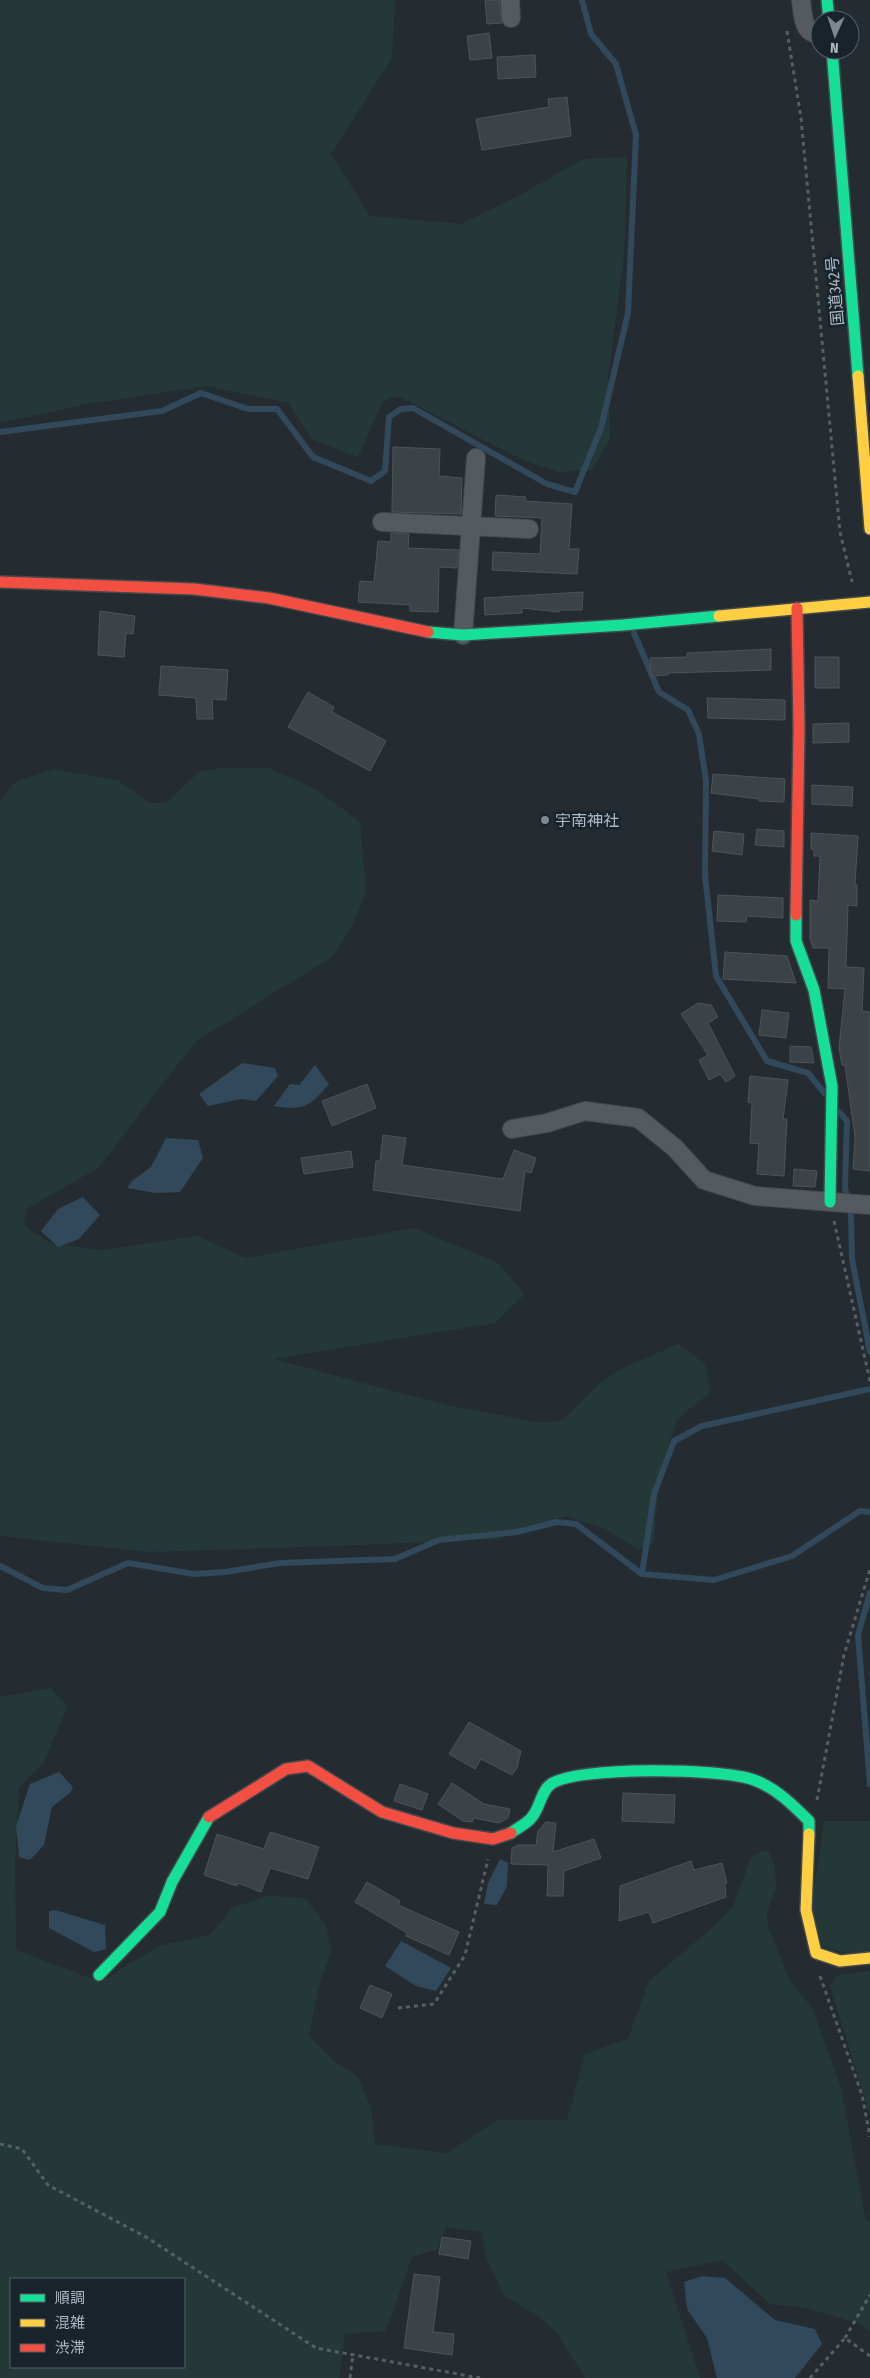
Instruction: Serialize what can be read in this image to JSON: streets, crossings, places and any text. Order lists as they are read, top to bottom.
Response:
{
  "streets": {
    "main road": ["国道342号"]
  },
  "places": ["宇南神社"],
  "legend": ["順調", "混雑", "渋滞"],
  "north": "bottom"
}
